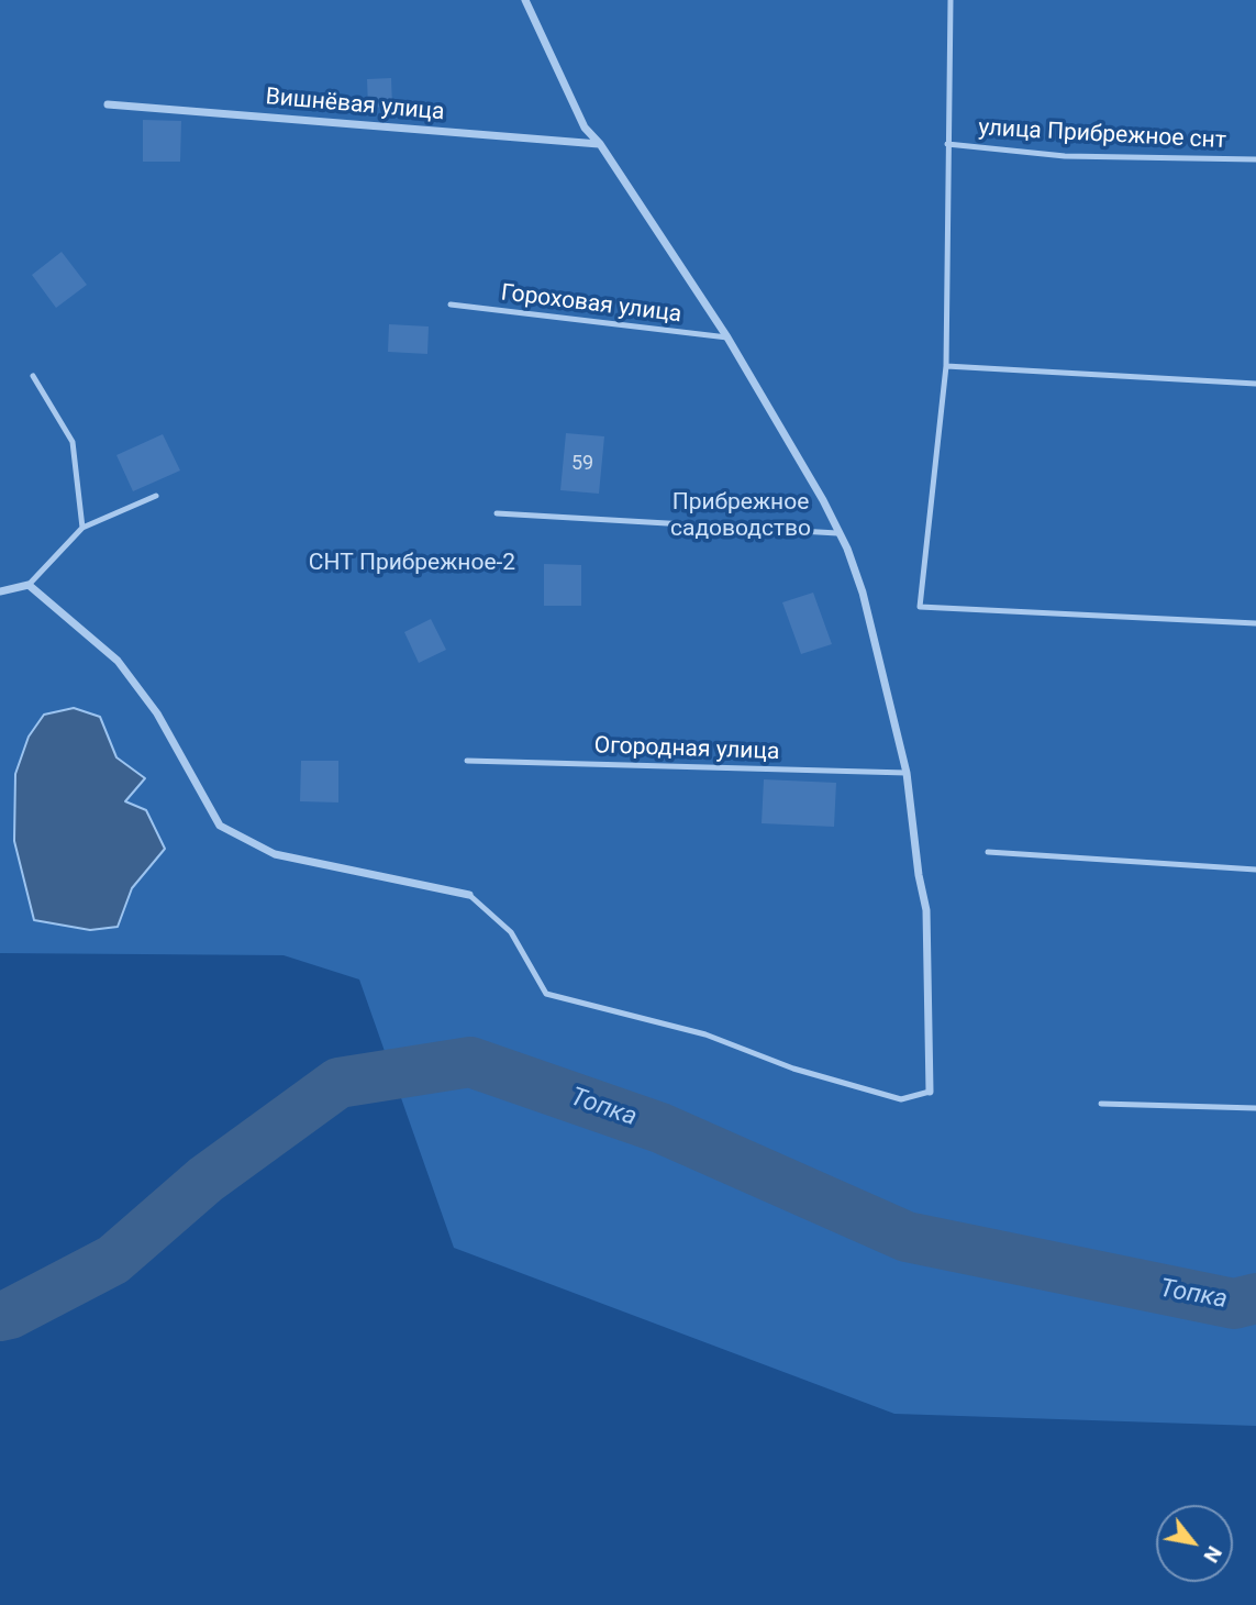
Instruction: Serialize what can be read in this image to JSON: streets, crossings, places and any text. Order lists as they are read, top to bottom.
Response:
{
  "streets": {
    "street": ["Вишнёвая улица"],
    "lane": ["улица Прибрежное снт", "Гороховая улица", "Огородная улица"]
  },
  "water": ["Топка"],
  "parks": ["Прибрежное садоводство", "СНТ Прибрежное-2"],
  "house_numbers": ["59"],
  "north": "bottom right"
}
